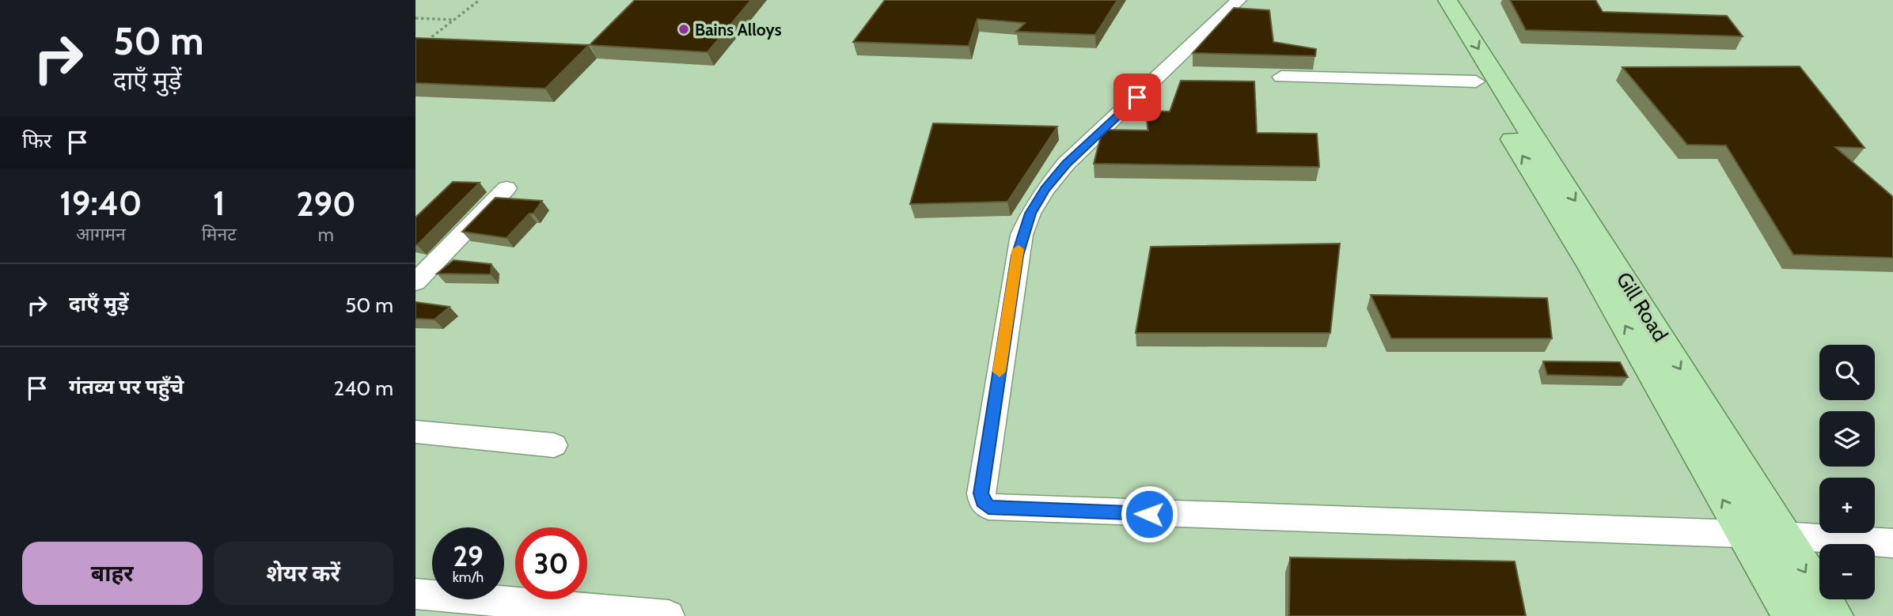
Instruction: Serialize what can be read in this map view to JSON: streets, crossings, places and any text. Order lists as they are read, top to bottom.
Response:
{
  "streets": {
    "main road": ["Gill Road"]
  },
  "places": ["Bains Alloys"],
  "page": {
    "turn": ["50 m", "दाएँ मुड़ें"],
    "then": "फिर",
    "eta": [
      "19:40",
      "आगमन",
      "1",
      "मिनट",
      "290",
      "m"
    ],
    "list": [
      {
        "name": "दाएँ मुड़ें",
        "value": "50 m"
      },
      {
        "name": "गंतव्य पर पहुँचे",
        "value": "240 m"
      }
    ],
    "map_buttons": ["+", "−"],
    "speed": "29 km/h",
    "limit": "30",
    "buttons": ["बाहर", "शेयर करें"]
  }
}
